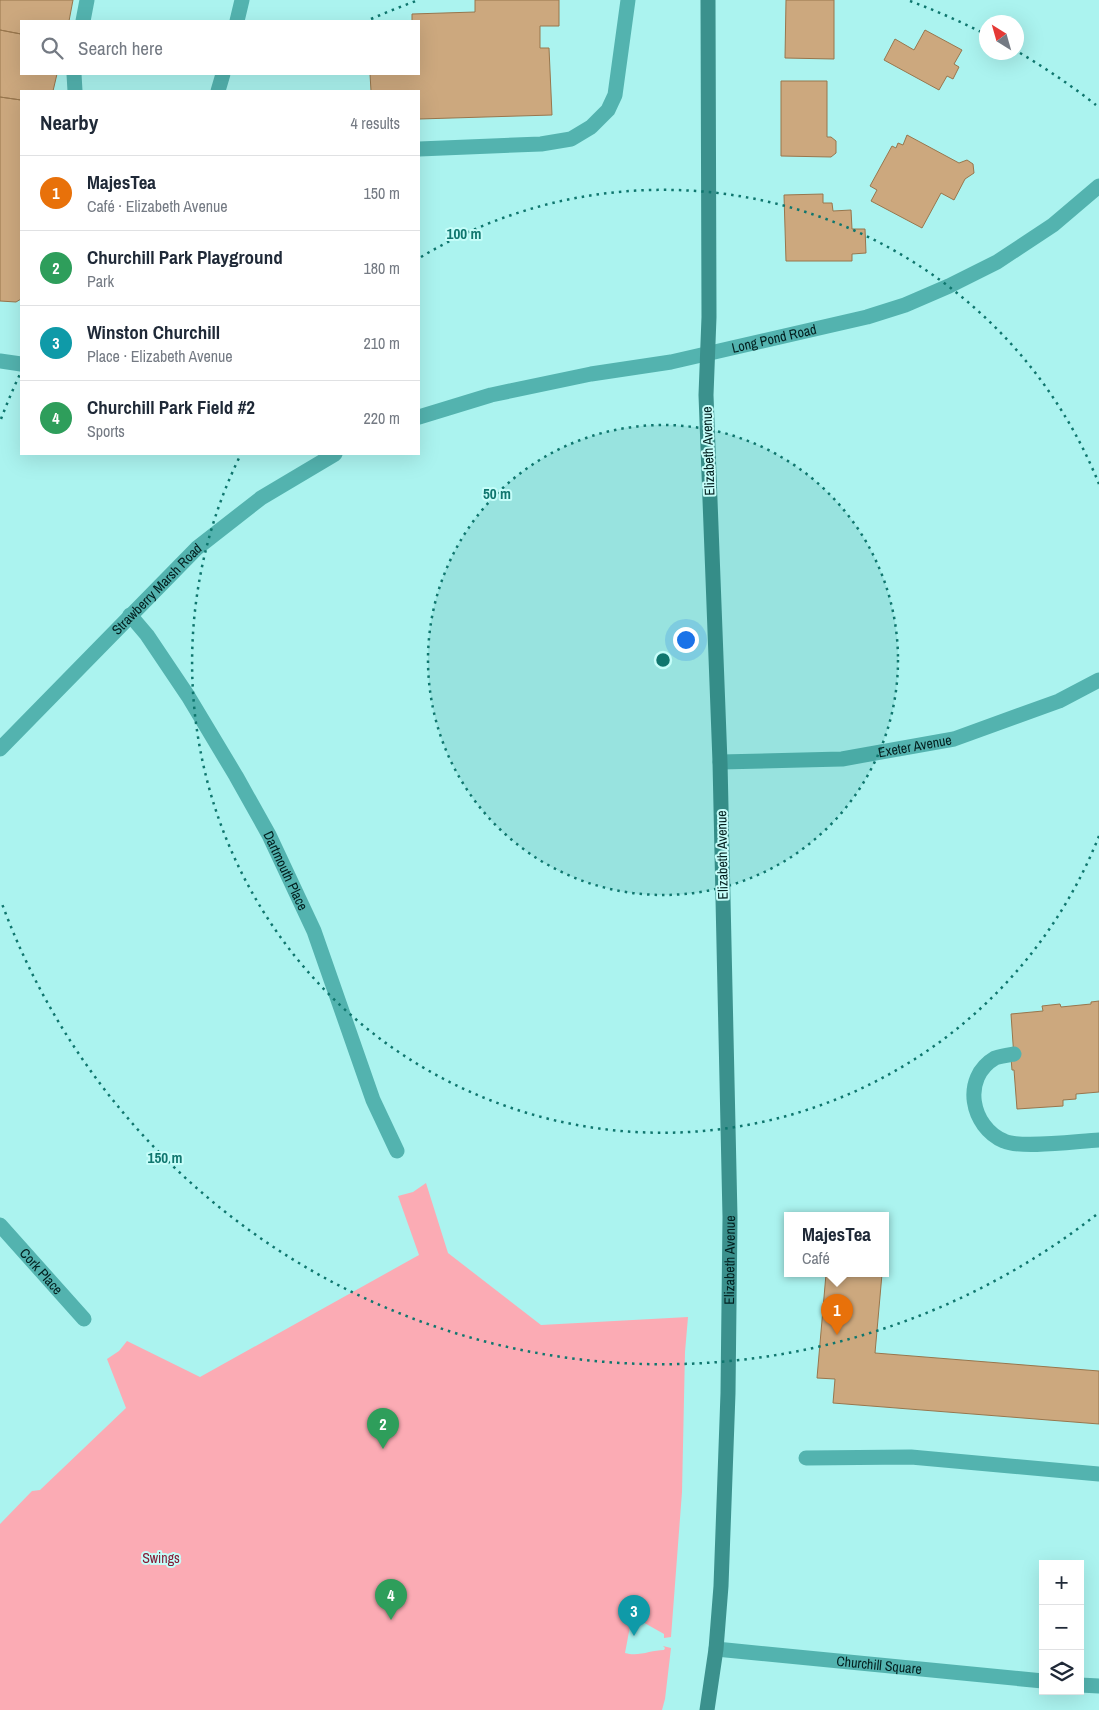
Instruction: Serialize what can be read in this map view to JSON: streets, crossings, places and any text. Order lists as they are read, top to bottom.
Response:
{
  "streets": {
    "main road": ["Elizabeth Avenue"],
    "street": [
      "Long Pond Road",
      "Strawberry Marsh Road",
      "Exeter Avenue",
      "Dartmouth Place",
      "Cork Place",
      "Churchill Square"
    ]
  },
  "crossings": [
    ["Long Pond Road", "Elizabeth Avenue"],
    ["Elizabeth Avenue", "Exeter Avenue"],
    ["Elizabeth Avenue", "Churchill Square"],
    ["Strawberry Marsh Road", "Dartmouth Place"]
  ],
  "parks": ["Swings"],
  "north": "top left",
  "page": {
    "search": "Search here",
    "heading": ["Nearby", "4 results"],
    "list": [
      {
        "mark": "1",
        "name": "MajesTea",
        "note": "Café · Elizabeth Avenue",
        "value": "150 m"
      },
      {
        "mark": "2",
        "name": "Churchill Park Playground",
        "note": "Park",
        "value": "180 m"
      },
      {
        "mark": "3",
        "name": "Winston Churchill",
        "note": "Place · Elizabeth Avenue",
        "value": "210 m"
      },
      {
        "mark": "4",
        "name": "Churchill Park Field #2",
        "note": "Sports",
        "value": "220 m"
      }
    ],
    "popup": ["MajesTea", "Café"],
    "pins": [
      "1",
      "2",
      "4",
      "3"
    ],
    "map_buttons": ["+", "−"]
  },
  "rings": ["100 m", "50 m", "150 m"]
}
